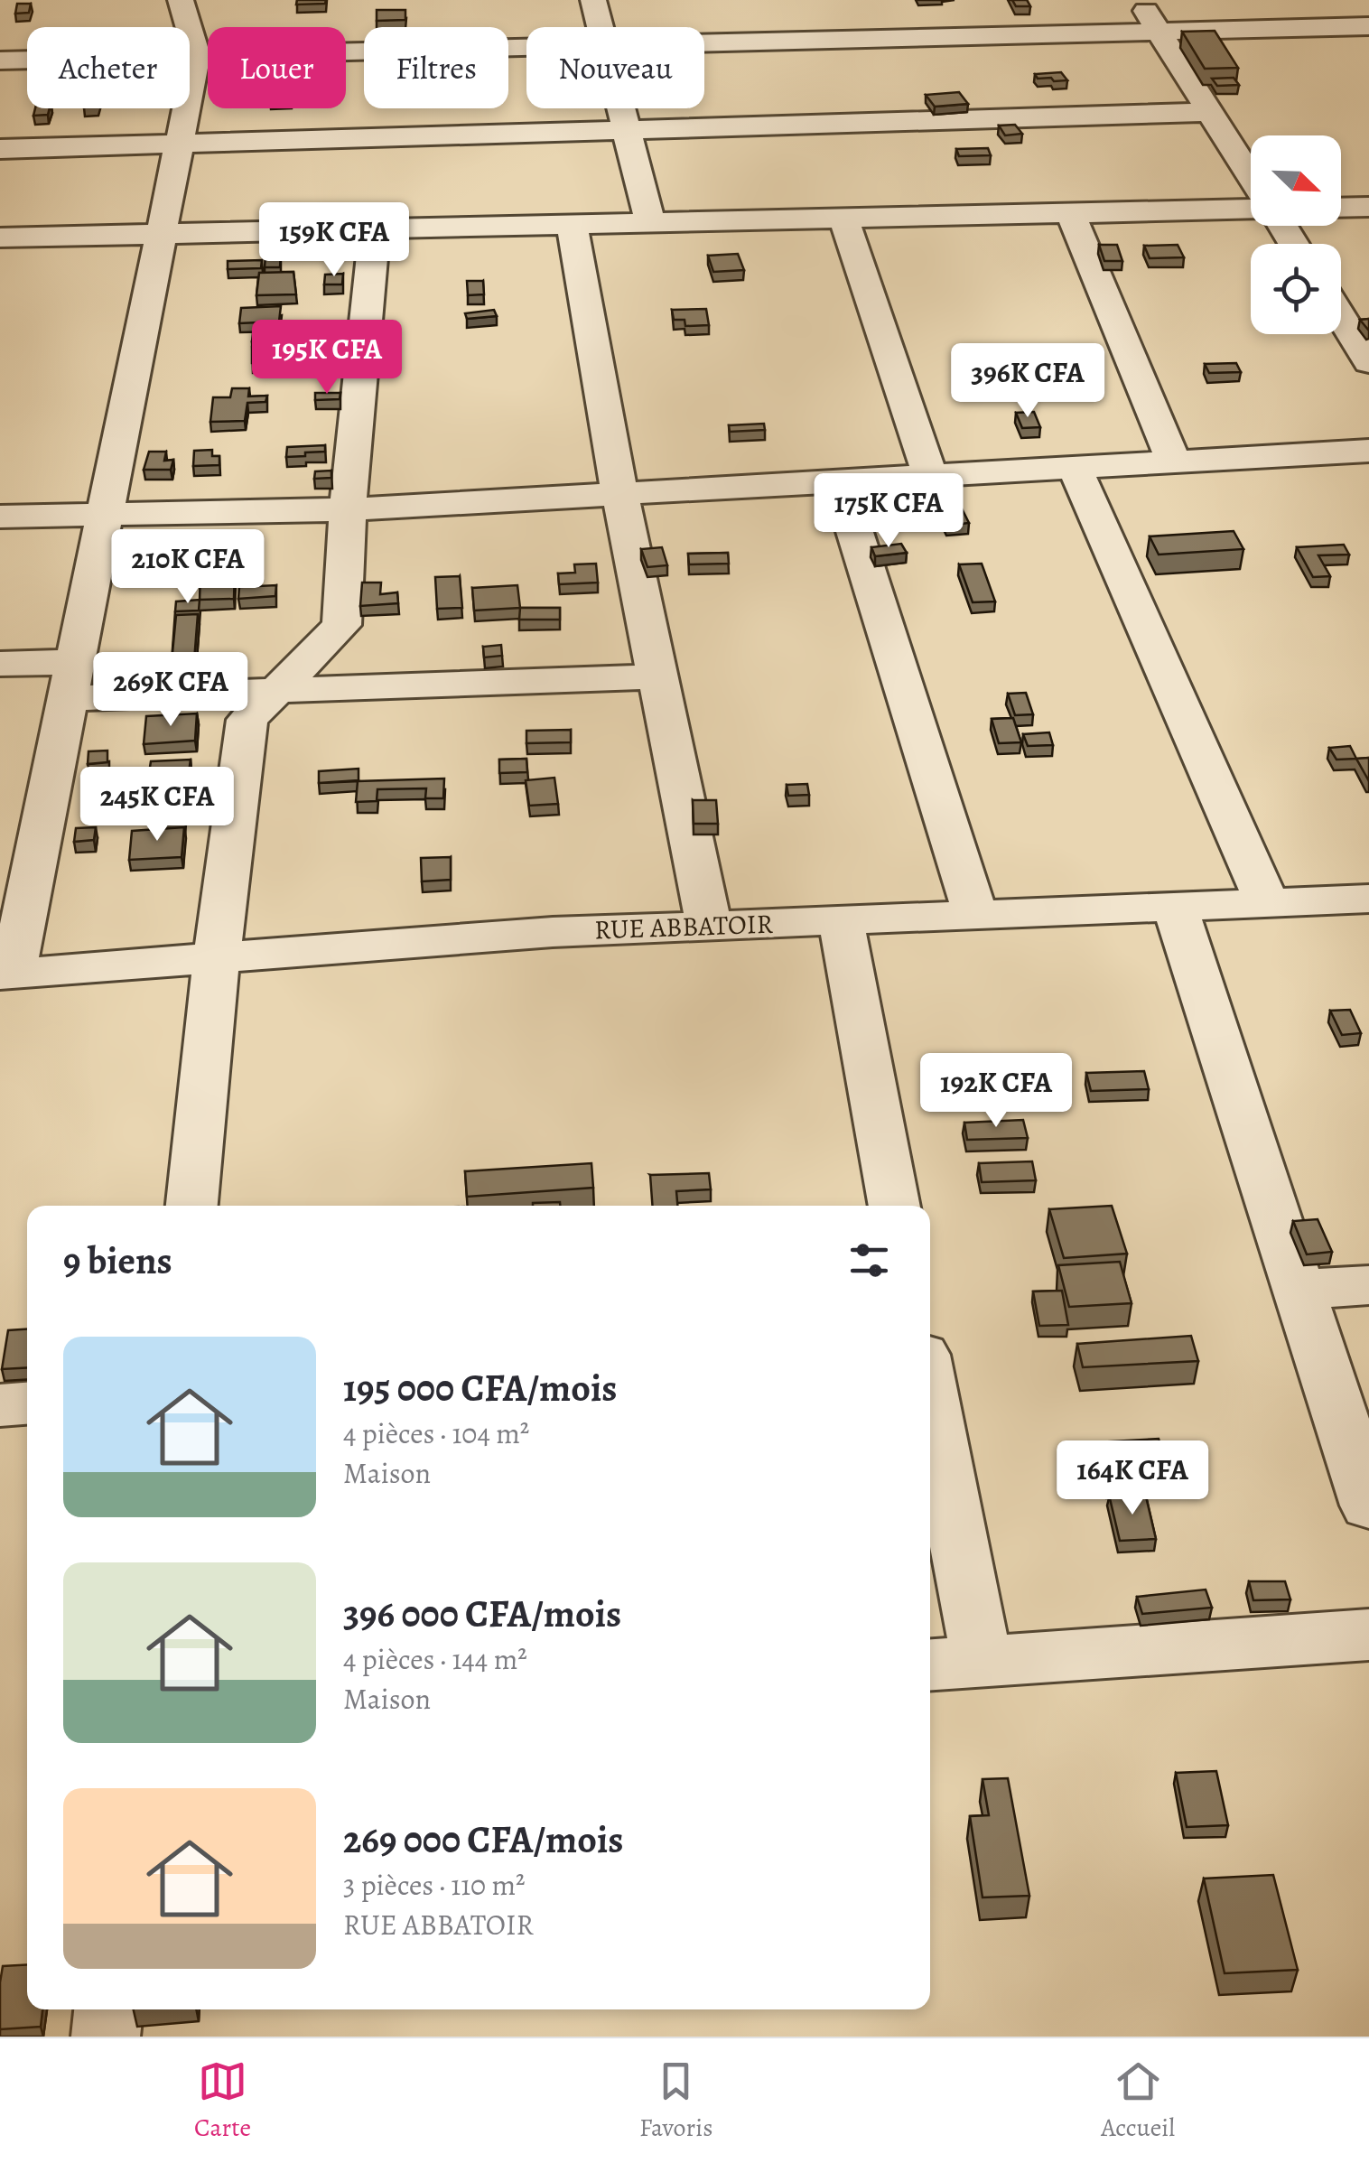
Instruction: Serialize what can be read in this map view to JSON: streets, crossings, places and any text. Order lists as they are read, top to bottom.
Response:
{
  "streets": {
    "street": ["RUE ABBATOIR"]
  },
  "north": "bottom right",
  "page": {
    "chip": [
      "Acheter",
      "Louer",
      "Filtres",
      "Nouveau"
    ],
    "price": [
      "159K CFA",
      "195K CFA",
      "396K CFA",
      "175K CFA",
      "210K CFA",
      "269K CFA",
      "245K CFA",
      "192K CFA",
      "164K CFA"
    ],
    "heading": "9 biens",
    "list": [
      {
        "name": "195 000 CFA/mois",
        "note": "4 pièces · 104 m² · Maison"
      },
      {
        "name": "396 000 CFA/mois",
        "note": "4 pièces · 144 m² · Maison"
      },
      {
        "name": "269 000 CFA/mois",
        "note": "3 pièces · 110 m² · RUE ABBATOIR"
      }
    ],
    "tabs": ["Carte", "Favoris", "Accueil"]
  }
}
